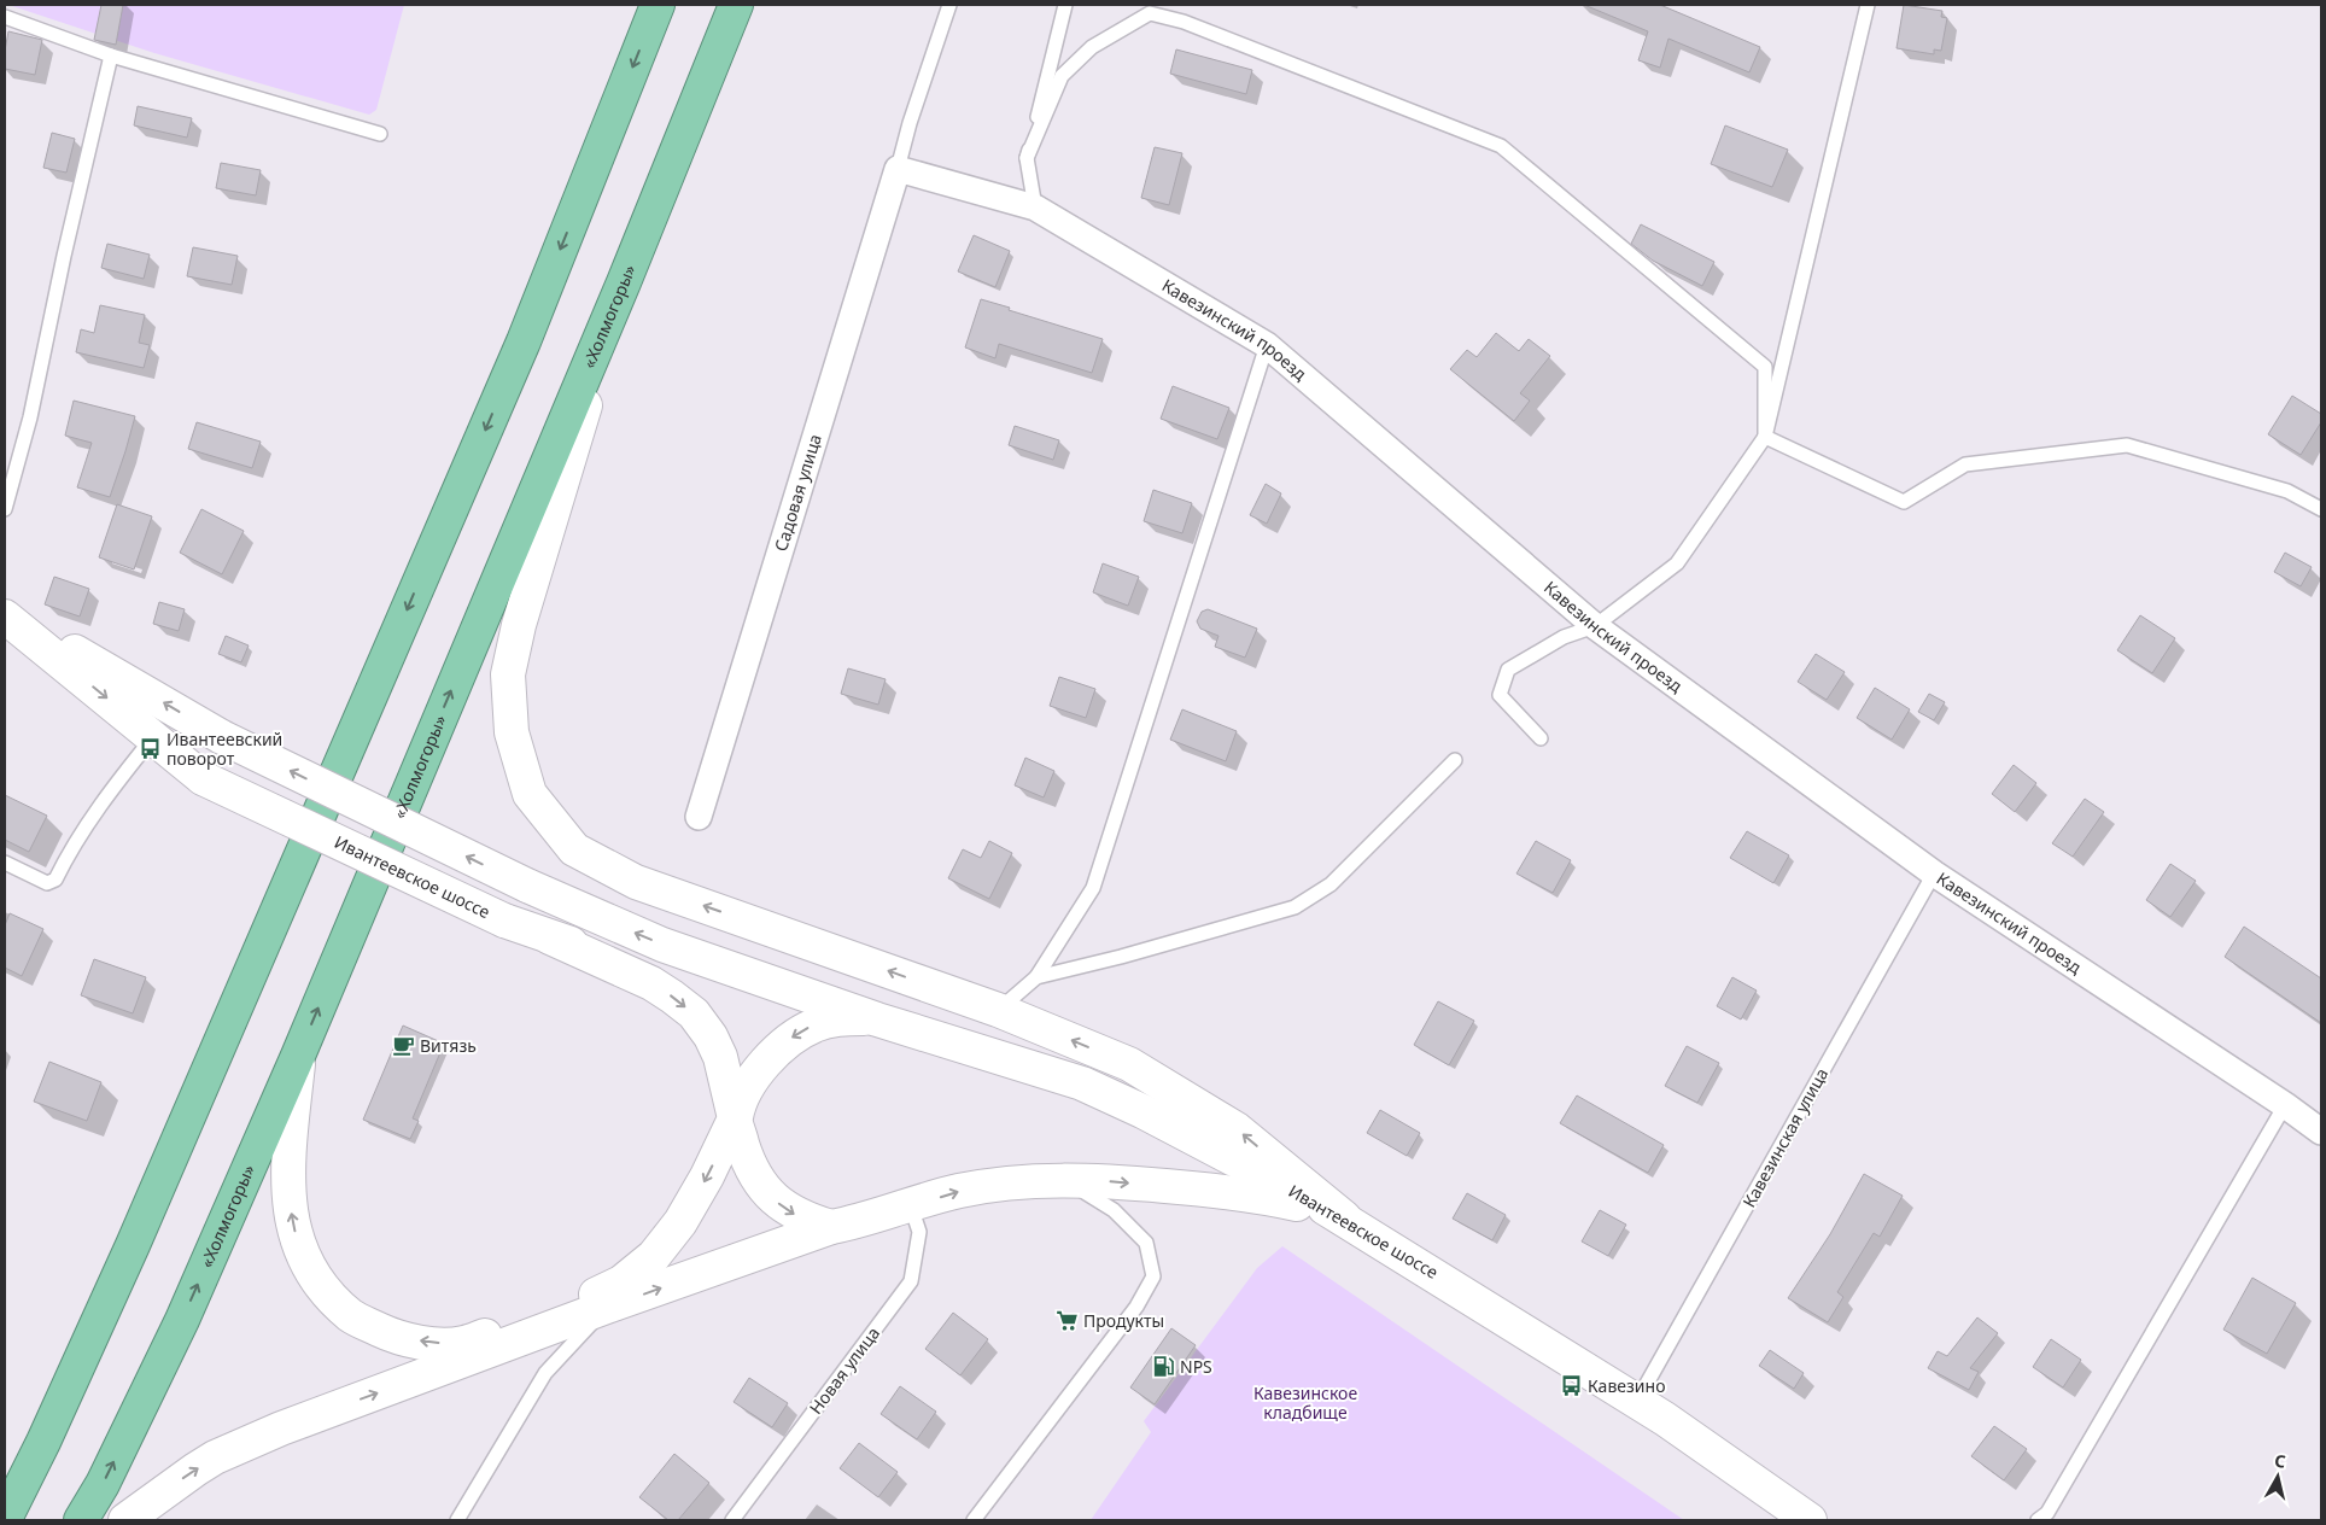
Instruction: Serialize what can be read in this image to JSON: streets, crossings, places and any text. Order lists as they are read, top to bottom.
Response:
{
  "streets": {
    "highway": ["«Холмогоры»"],
    "main road": ["Ивантеевское шоссе"],
    "street": ["Кавезинский проезд", "Садовая улица"],
    "lane": ["Кавезинская улица", "Новая улица"]
  },
  "crossings": [
    ["Кавезинский проезд", "Садовая улица"],
    ["Кавезинский проезд", "Кавезинская улица"],
    ["Ивантеевское шоссе", "Кавезинская улица"]
  ],
  "parks": ["Кавезинское кладбище"],
  "places": {
    "bus stop": ["Ивантеевский поворот", "Кавезино"],
    "cafe": ["Витязь"],
    "supermarket": ["Продукты"],
    "fuel station": ["NPS"]
  },
  "north": "top"
}
